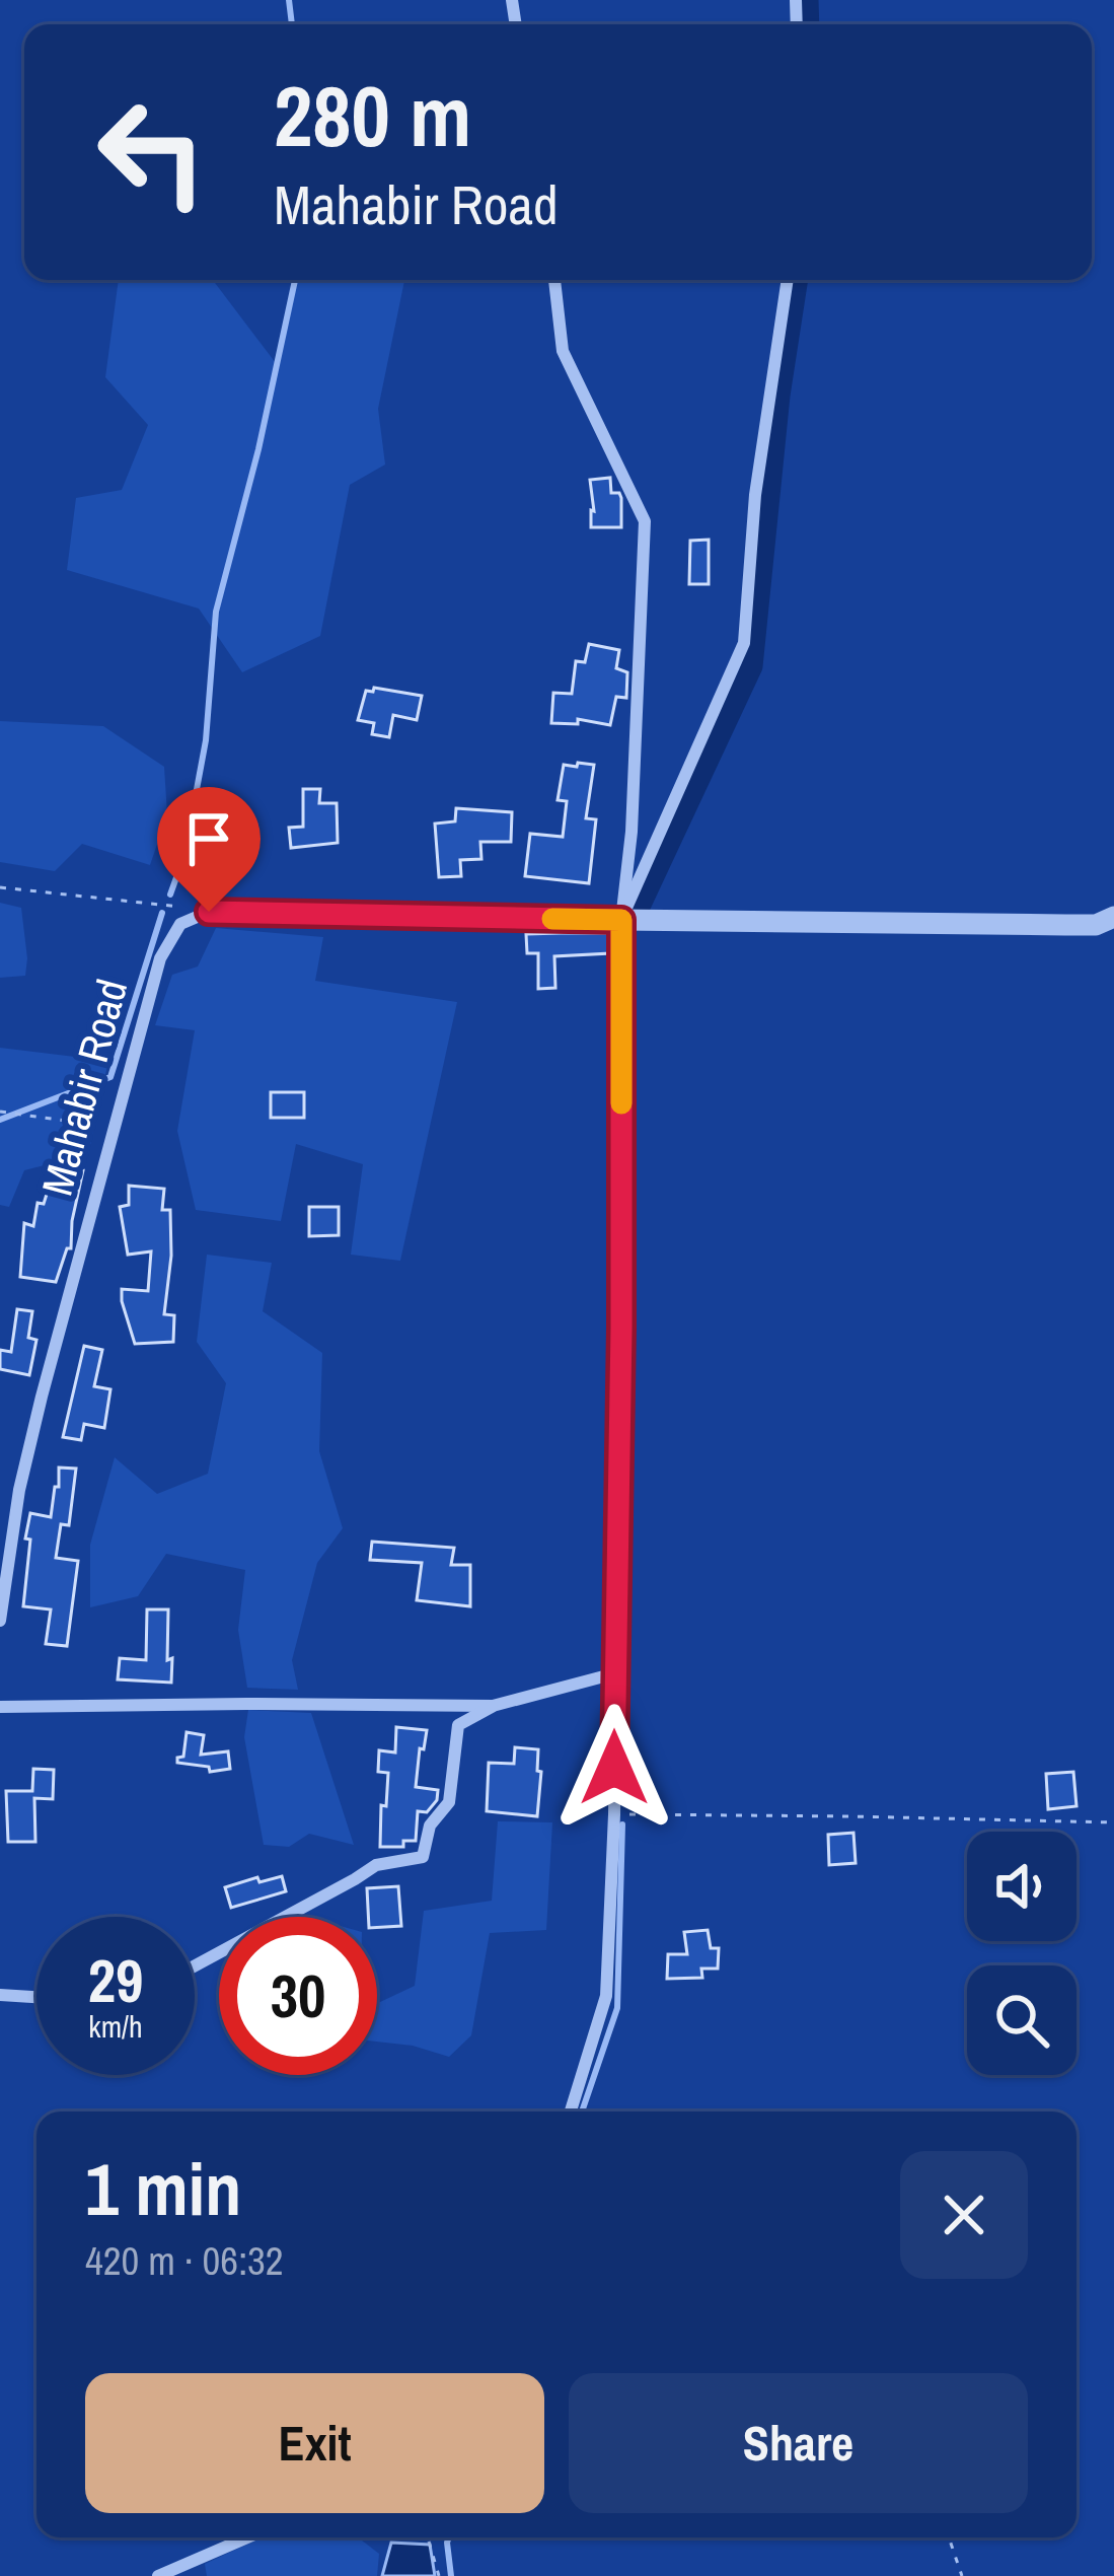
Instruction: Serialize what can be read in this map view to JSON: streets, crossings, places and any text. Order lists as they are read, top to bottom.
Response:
{
  "streets": {
    "street": ["Mahabir Road"]
  },
  "page": {
    "turn": ["280 m", "Mahabir Road"],
    "speed": "29 km/h",
    "limit": "30",
    "heading": ["1 min", "420 m · 06:32"],
    "buttons": ["Exit", "Share"]
  }
}
